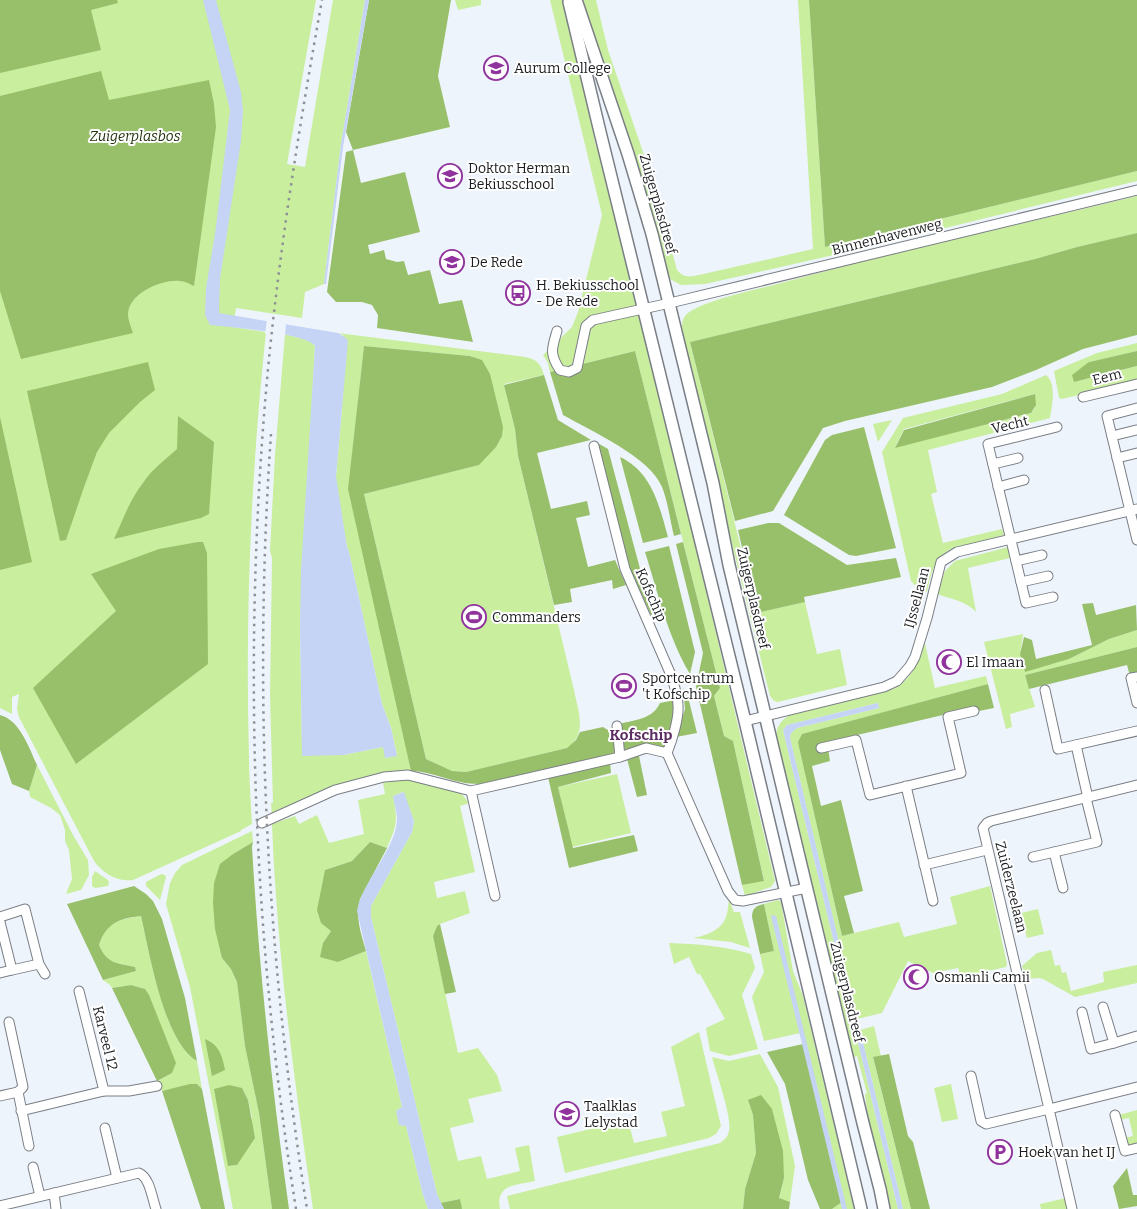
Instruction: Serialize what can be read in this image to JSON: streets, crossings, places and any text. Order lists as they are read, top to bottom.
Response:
{
  "streets": {
    "main road": ["Zuigerplasdreef"],
    "street": [
      "Binnenhavenweg",
      "Eem",
      "Vecht",
      "Kofschip",
      "IJssellaan",
      "Zuiderzeelaan",
      "Karveel 12"
    ]
  },
  "crossings": [
    ["Zuigerplasdreef", "Binnenhavenweg"],
    ["Zuigerplasdreef", "IJssellaan"],
    ["Vecht", "IJssellaan"]
  ],
  "districts": ["Kofschip"],
  "parks": ["Zuigerplasbos"],
  "places": {
    "school or university": [
      "Aurum College",
      "Doktor Herman Bekiusschool",
      "De Rede",
      "Taalklas Lelystad"
    ],
    "bus stop": ["H. Bekiusschool - De Rede"],
    "sports": ["Commanders", "Sportcentrum 't Kofschip"],
    "mosque": ["El Imaan", "Osmanli Camii"],
    "parking": ["Hoek van het IJ"]
  }
}
